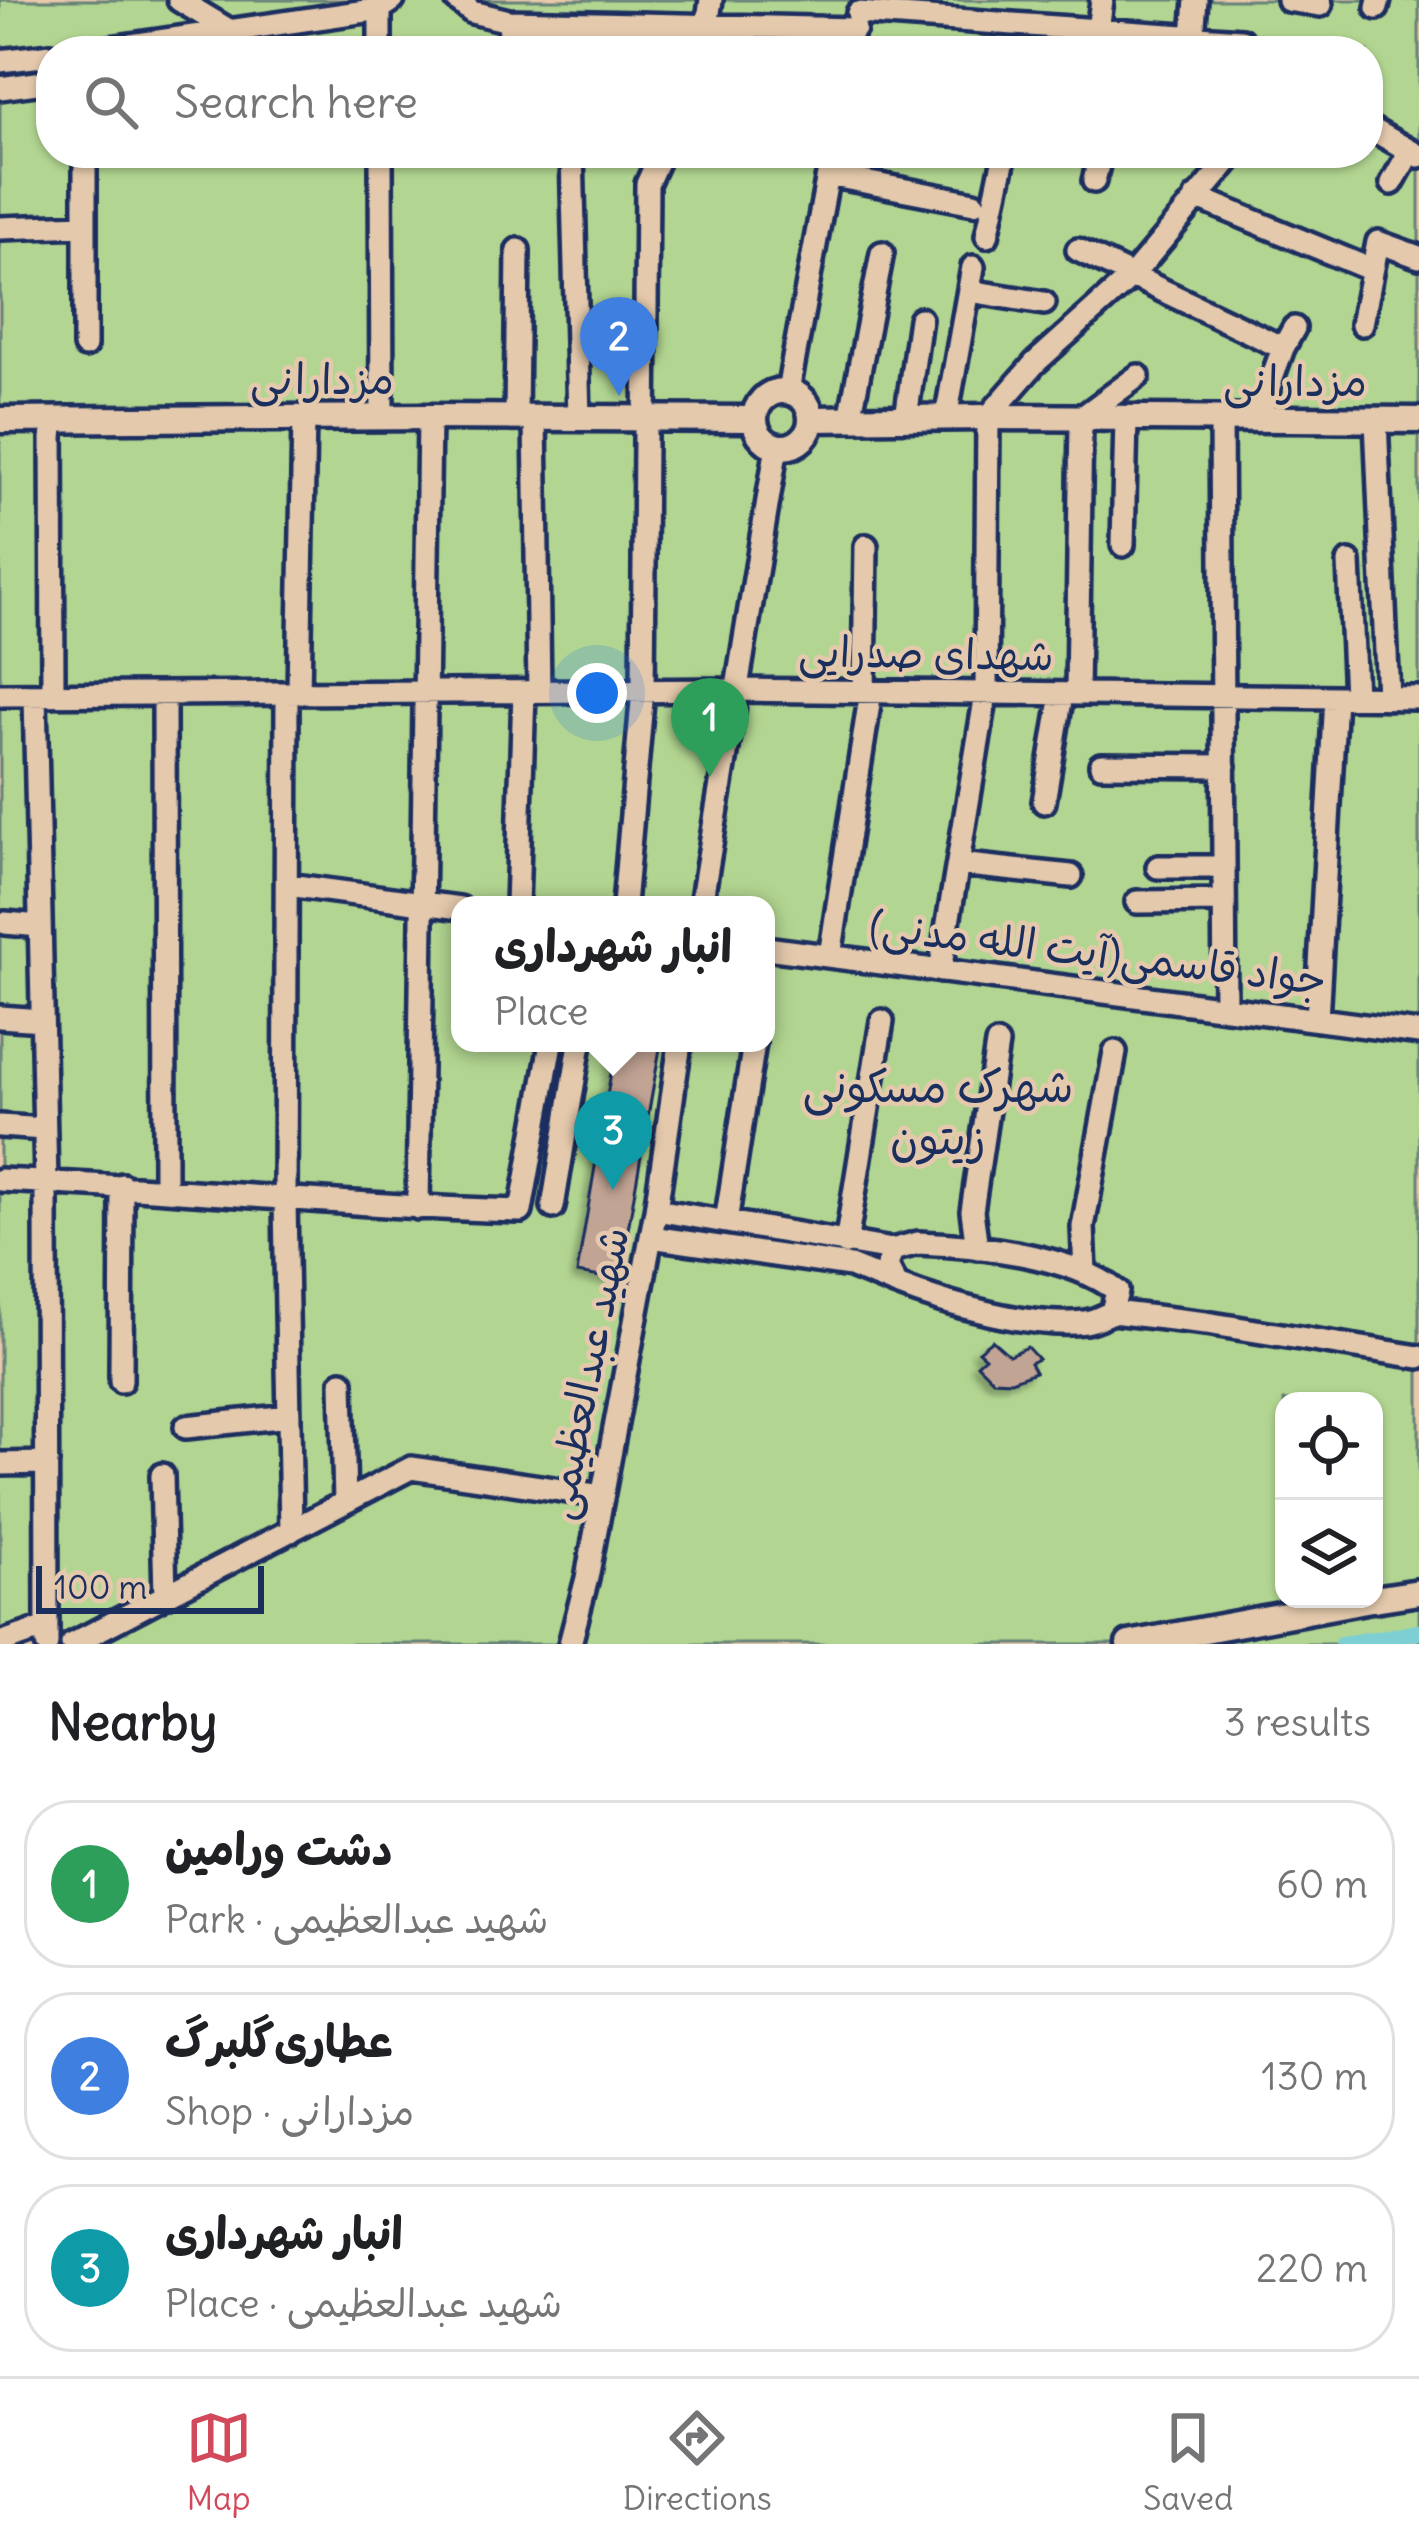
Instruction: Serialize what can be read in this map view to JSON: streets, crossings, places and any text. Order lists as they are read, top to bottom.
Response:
{
  "streets": {
    "main road": ["مزدارانی"],
    "street": ["شهدای صدرایی", "جواد قاسمی(آیت الله مدنی)", "شهید عبدالعظیمی"]
  },
  "districts": ["شهرک مسکونی زیتون"],
  "scale_bar": "100 m",
  "page": {
    "search": "Search here",
    "pins": ["2", "1", "3"],
    "popup": ["انبار شهرداری", "Place"],
    "scale": "100 m",
    "heading": ["Nearby", "3 results"],
    "list": [
      {
        "mark": "1",
        "name": "دشت ورامین",
        "note": "Park · شهید عبدالعظیمی",
        "value": "60 m"
      },
      {
        "mark": "2",
        "name": "عطاری‌گلبرگ",
        "note": "Shop · مزدارانی",
        "value": "130 m"
      },
      {
        "mark": "3",
        "name": "انبار شهرداری",
        "note": "Place · شهید عبدالعظیمی",
        "value": "220 m"
      }
    ],
    "nav": ["Map", "Directions", "Saved"]
  }
}
